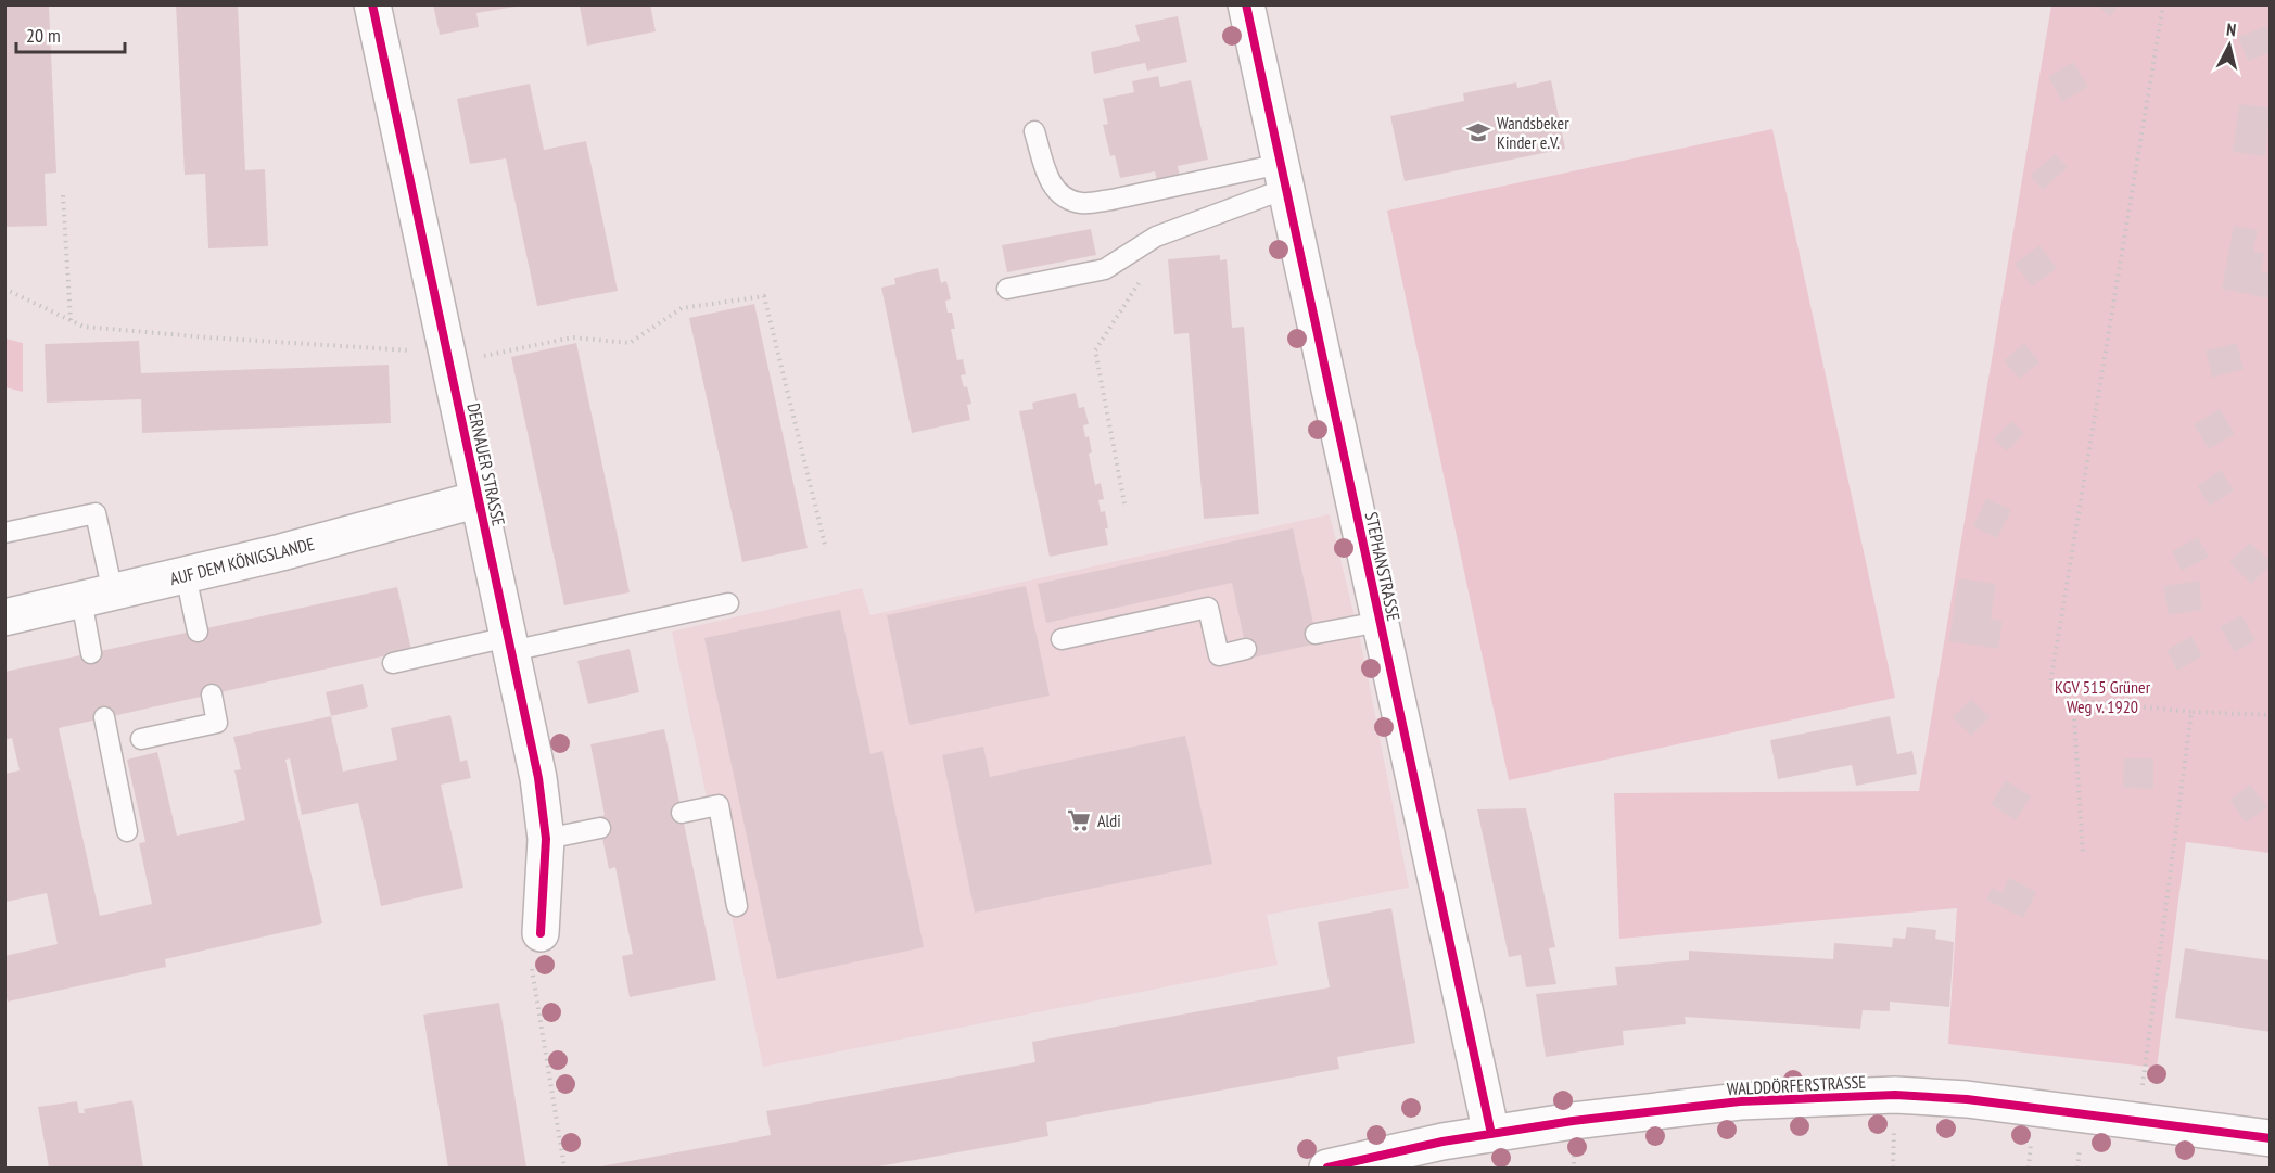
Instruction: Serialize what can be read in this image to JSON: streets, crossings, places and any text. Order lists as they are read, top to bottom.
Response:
{
  "streets": {
    "street": [
      "DERNAUER STRASSE",
      "AUF DEM KÖNIGSLANDE",
      "STEPHANSTRASSE",
      "WALDDÖRFERSTRASSE"
    ]
  },
  "crossings": [
    ["DERNAUER STRASSE", "AUF DEM KÖNIGSLANDE"],
    ["STEPHANSTRASSE", "WALDDÖRFERSTRASSE"]
  ],
  "parks": ["KGV 515 Grüner Weg v. 1920"],
  "places": {
    "school or university": ["Wandsbeker Kinder e.V."],
    "supermarket": ["Aldi"]
  },
  "scale_bar": "20 m",
  "north": "top"
}
